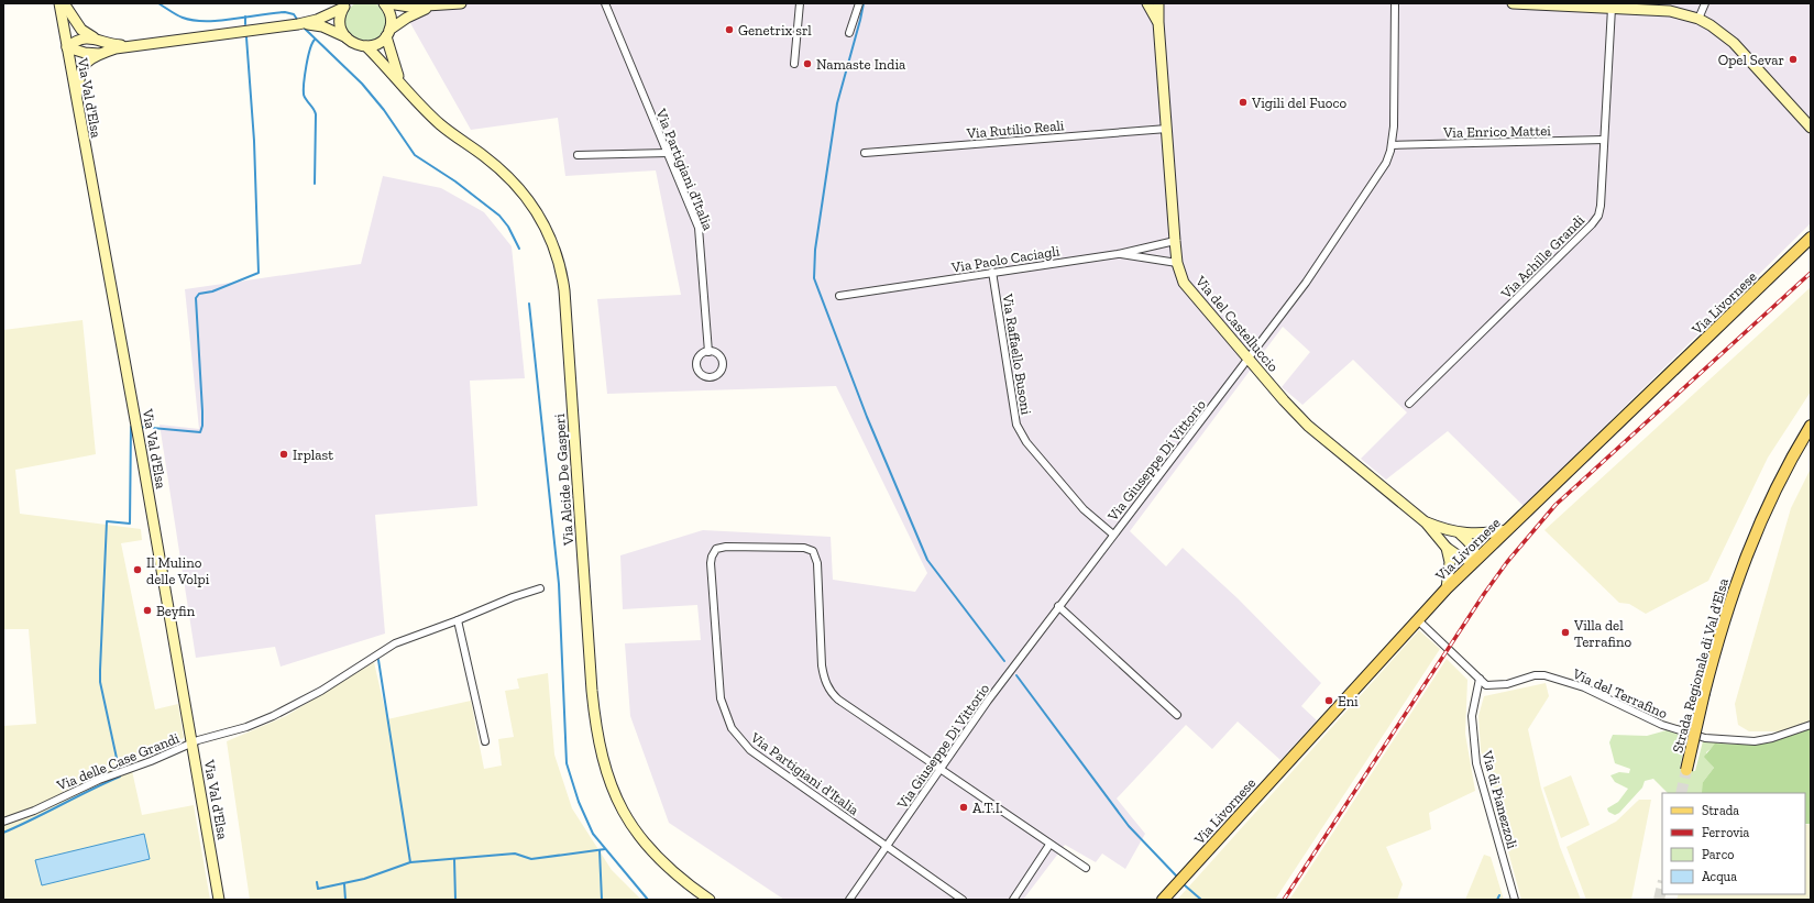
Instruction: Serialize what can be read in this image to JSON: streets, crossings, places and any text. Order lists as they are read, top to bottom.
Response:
{
  "streets": {
    "main road": [
      "Via Val d'Elsa",
      "Via Livornese",
      "Via del Castelluccio",
      "Via Alcide De Gasperi",
      "Strada Regionale di Val d'Elsa"
    ],
    "street": [
      "Via Rutilio Reali",
      "Via Enrico Mattei",
      "Via Partigiani d'Italia",
      "Via Achille Grandi",
      "Via Paolo Caciagli",
      "Via Raffaello Busoni",
      "Via Giuseppe Di Vittorio",
      "Via del Terrafino",
      "Via delle Case Grandi",
      "Via di Pianezzoli"
    ]
  },
  "crossings": [
    ["Via Val d'Elsa", "Via delle Case Grandi"],
    ["Via Rutilio Reali", "Via del Castelluccio"],
    ["Via Enrico Mattei", "Via Achille Grandi"],
    ["Via Enrico Mattei", "Via Giuseppe Di Vittorio"],
    ["Via Partigiani d'Italia", "Via Giuseppe Di Vittorio"],
    ["Via Paolo Caciagli", "Via del Castelluccio"],
    ["Via Paolo Caciagli", "Via Raffaello Busoni"],
    ["Via Livornese", "Via del Castelluccio"],
    ["Via Livornese", "Via del Terrafino"],
    ["Via del Castelluccio", "Via Giuseppe Di Vittorio"],
    ["Via Raffaello Busoni", "Via Giuseppe Di Vittorio"],
    ["Via del Terrafino", "Via di Pianezzoli"]
  ],
  "places": [
    "Genetrix srl",
    "Opel Sevar",
    "Namaste India",
    "Vigili del Fuoco",
    "Irplast",
    "Il Mulino delle Volpi",
    "Beyfin",
    "Villa del Terrafino",
    "Eni",
    "A.T.I."
  ],
  "legend": [
    "Strada",
    "Ferrovia",
    "Parco",
    "Acqua"
  ]
}
